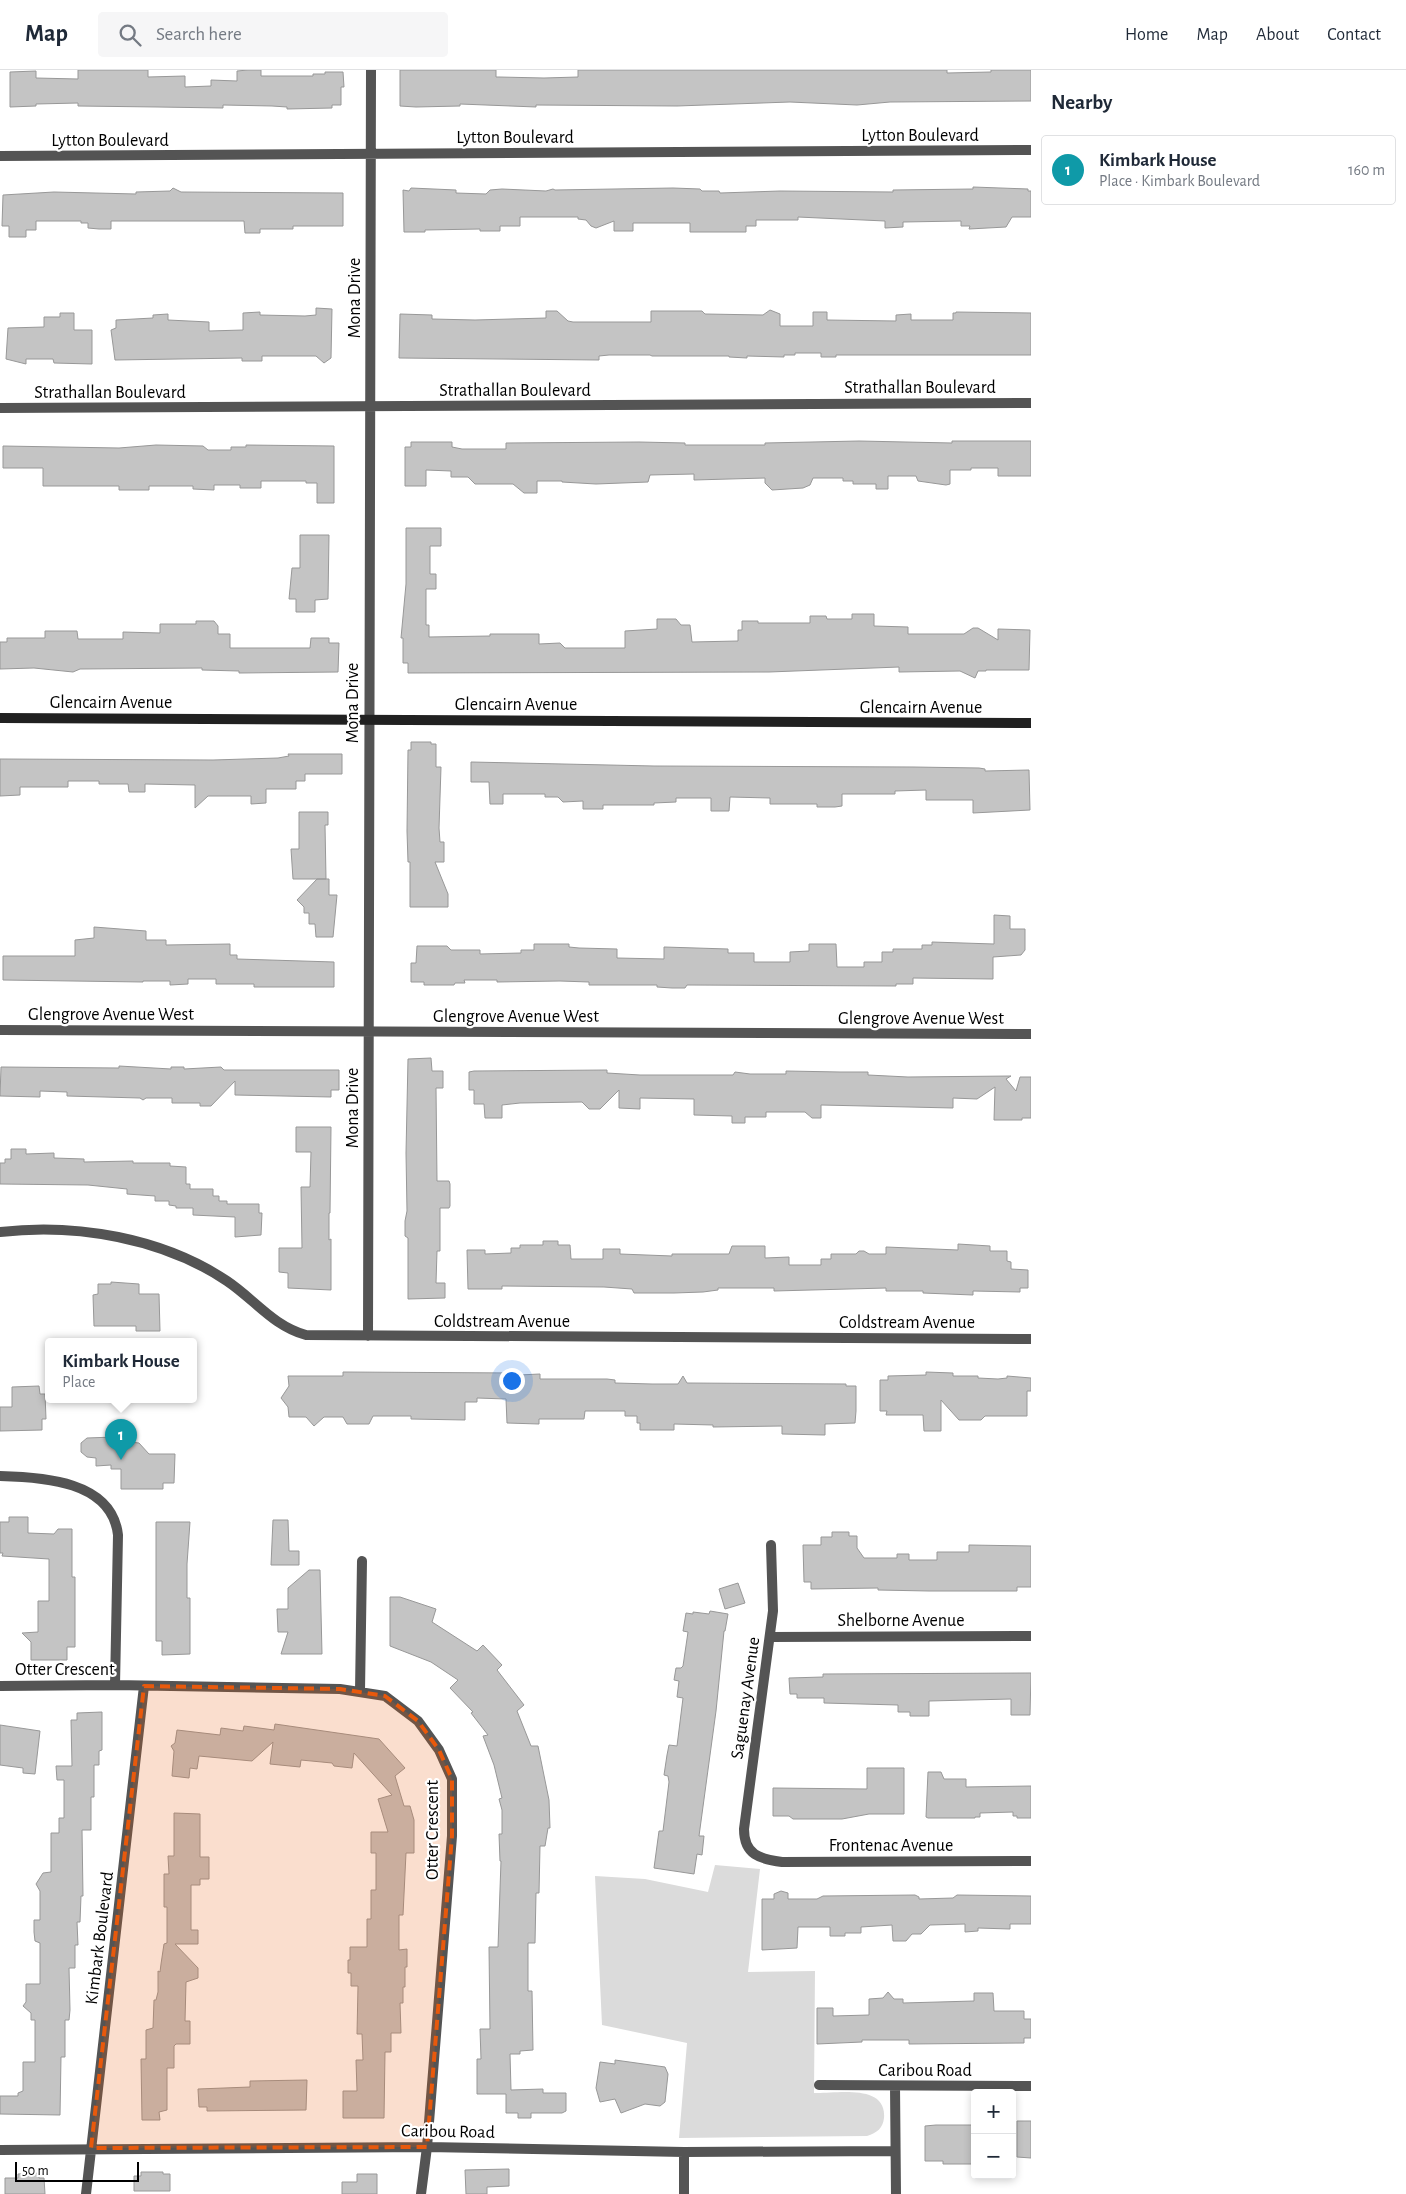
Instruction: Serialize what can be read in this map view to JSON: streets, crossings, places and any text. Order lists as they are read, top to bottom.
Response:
{
  "streets": {
    "street": [
      "Lytton Boulevard",
      "Mona Drive",
      "Strathallan Boulevard",
      "Glencairn Avenue",
      "Glengrove Avenue West",
      "Coldstream Avenue",
      "Shelborne Avenue",
      "Otter Crescent",
      "Saguenay Avenue",
      "Frontenac Avenue",
      "Kimbark Boulevard",
      "Caribou Road"
    ]
  },
  "crossings": [
    ["Lytton Boulevard", "Mona Drive"],
    ["Mona Drive", "Strathallan Boulevard"],
    ["Mona Drive", "Glencairn Avenue"],
    ["Mona Drive", "Glengrove Avenue West"],
    ["Mona Drive", "Coldstream Avenue"],
    ["Shelborne Avenue", "Saguenay Avenue"],
    ["Otter Crescent", "Kimbark Boulevard"],
    ["Otter Crescent", "Caribou Road"],
    ["Saguenay Avenue", "Frontenac Avenue"],
    ["Kimbark Boulevard", "Caribou Road"]
  ],
  "scale_bar": "50 m",
  "page": {
    "header": "Map",
    "search": "Search here",
    "nav": [
      "Home",
      "Map",
      "About",
      "Contact"
    ],
    "heading": "Nearby",
    "list": [
      {
        "mark": "1",
        "name": "Kimbark House",
        "note": "Place · Kimbark Boulevard",
        "value": "160 m"
      }
    ],
    "popup": ["Kimbark House", "Place"],
    "pins": "1",
    "map_buttons": ["+", "−"],
    "scale": "50 m"
  }
}
